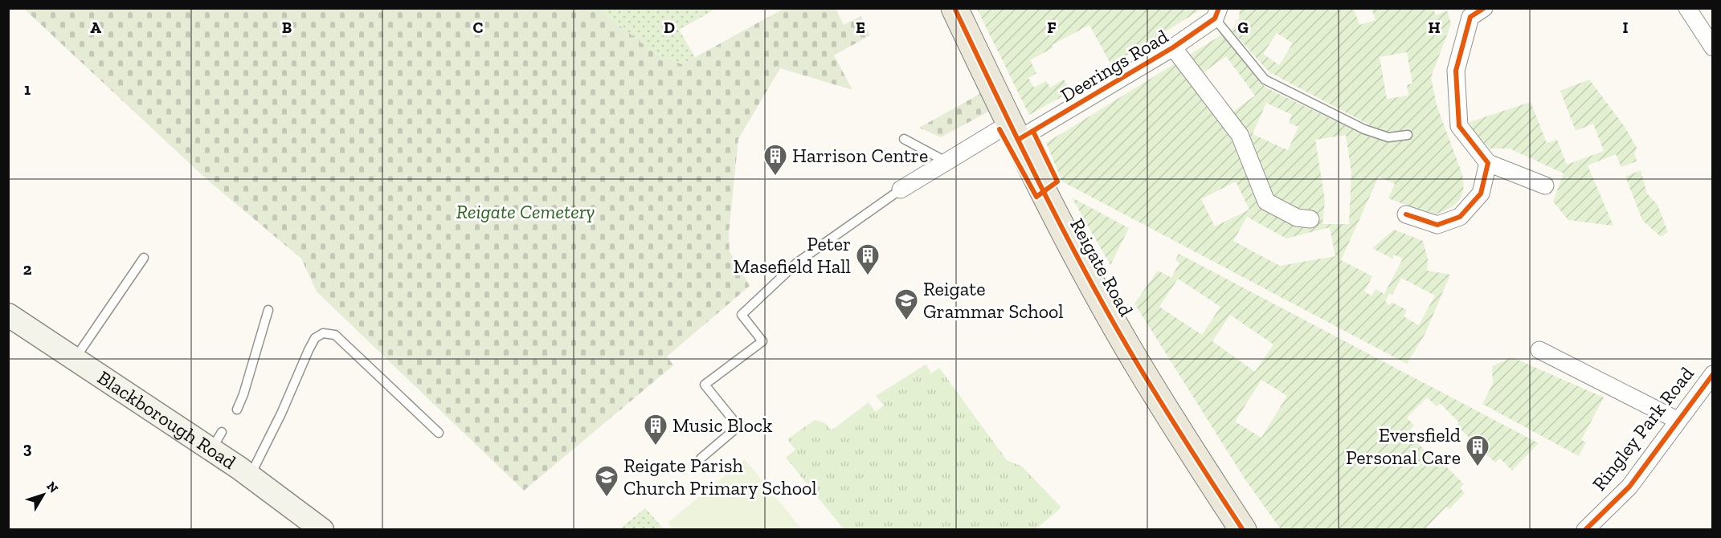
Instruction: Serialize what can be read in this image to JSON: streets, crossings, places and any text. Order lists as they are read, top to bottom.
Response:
{
  "streets": {
    "main road": ["Reigate Road", "Blackborough Road"],
    "street": ["Deerings Road", "Ringley Park Road"]
  },
  "crossings": [
    ["Deerings Road", "Reigate Road"]
  ],
  "parks": ["Reigate Cemetery"],
  "places": {
    "building": [
      "Harrison Centre",
      "Peter Masefield Hall",
      "Music Block",
      "Eversfield Personal Care"
    ],
    "school or university": ["Reigate Grammar School", "Reigate Parish Church Primary School"]
  },
  "north": "top right",
  "grid": {
    "columns": [
      "A",
      "B",
      "C",
      "D",
      "E",
      "F",
      "G",
      "H",
      "I"
    ],
    "rows": ["1", "2", "3"]
  }
}
